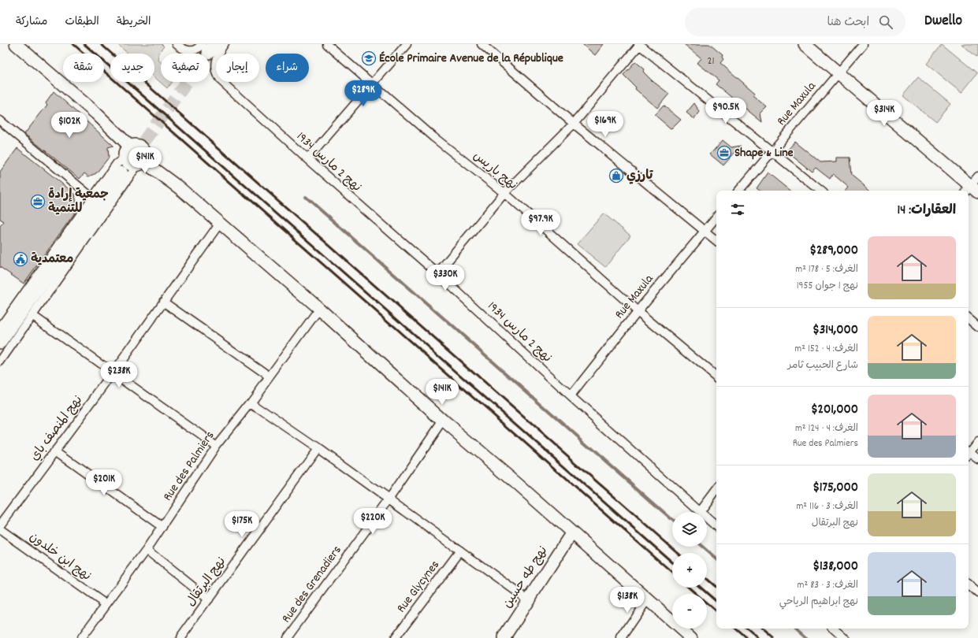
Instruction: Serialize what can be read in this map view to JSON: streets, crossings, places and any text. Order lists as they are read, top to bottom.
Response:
{
  "streets": {
    "street": [
      "Rue Maxula",
      "نهج 2 مارس 1934",
      "نهج باريس",
      "نهج المنصف باي",
      "Rue des Palmiers",
      "نهج ابن خلدون",
      "نهج طه حسين",
      "نهج البرتقال",
      "Rue des Grenadiers",
      "Rue Glycynes"
    ]
  },
  "crossings": [
    ["Rue Maxula", "نهج 2 مارس 1934"],
    ["Rue Maxula", "نهج باريس"],
    ["Rue des Palmiers", "نهج ابن خلدون"]
  ],
  "places": {
    "school or university": ["École Primaire Avenue de la République"],
    "office": ["Shape & Line", "جمعية إرادة للتنمية"],
    "shop": ["تارزي"],
    "public building": ["معتمدية"]
  },
  "house_numbers": ["21"],
  "page": {
    "header": "Dwello",
    "search": "ابحث هنا",
    "nav": ["الخريطة", "الطبقات", "مشاركة"],
    "chip": [
      "شراء",
      "إيجار",
      "تصفية",
      "جديد",
      "شقة"
    ],
    "price": [
      "$289K",
      "$90.5K",
      "$314K",
      "$169K",
      "$102K",
      "$141K",
      "$97.9K",
      "$330K",
      "$238K",
      "$141K",
      "$201K",
      "$220K",
      "$175K",
      "$138K"
    ],
    "heading": "العقارات: 14",
    "list": [
      {
        "name": "$289,000",
        "note": "الغرف: 5 · 178 m² · نهج 1 جوان 1955"
      },
      {
        "name": "$314,000",
        "note": "الغرف: 4 · 152 m² · شارع الحبيب ثامر"
      },
      {
        "name": "$201,000",
        "note": "الغرف: 4 · 124 m² · Rue des Palmiers"
      },
      {
        "name": "$175,000",
        "note": "الغرف: 3 · 116 m² · نهج البرتقال"
      },
      {
        "name": "$138,000",
        "note": "الغرف: 3 · 83 m² · نهج ابراهيم الرياحي"
      }
    ],
    "map_buttons": ["+", "−"]
  }
}
